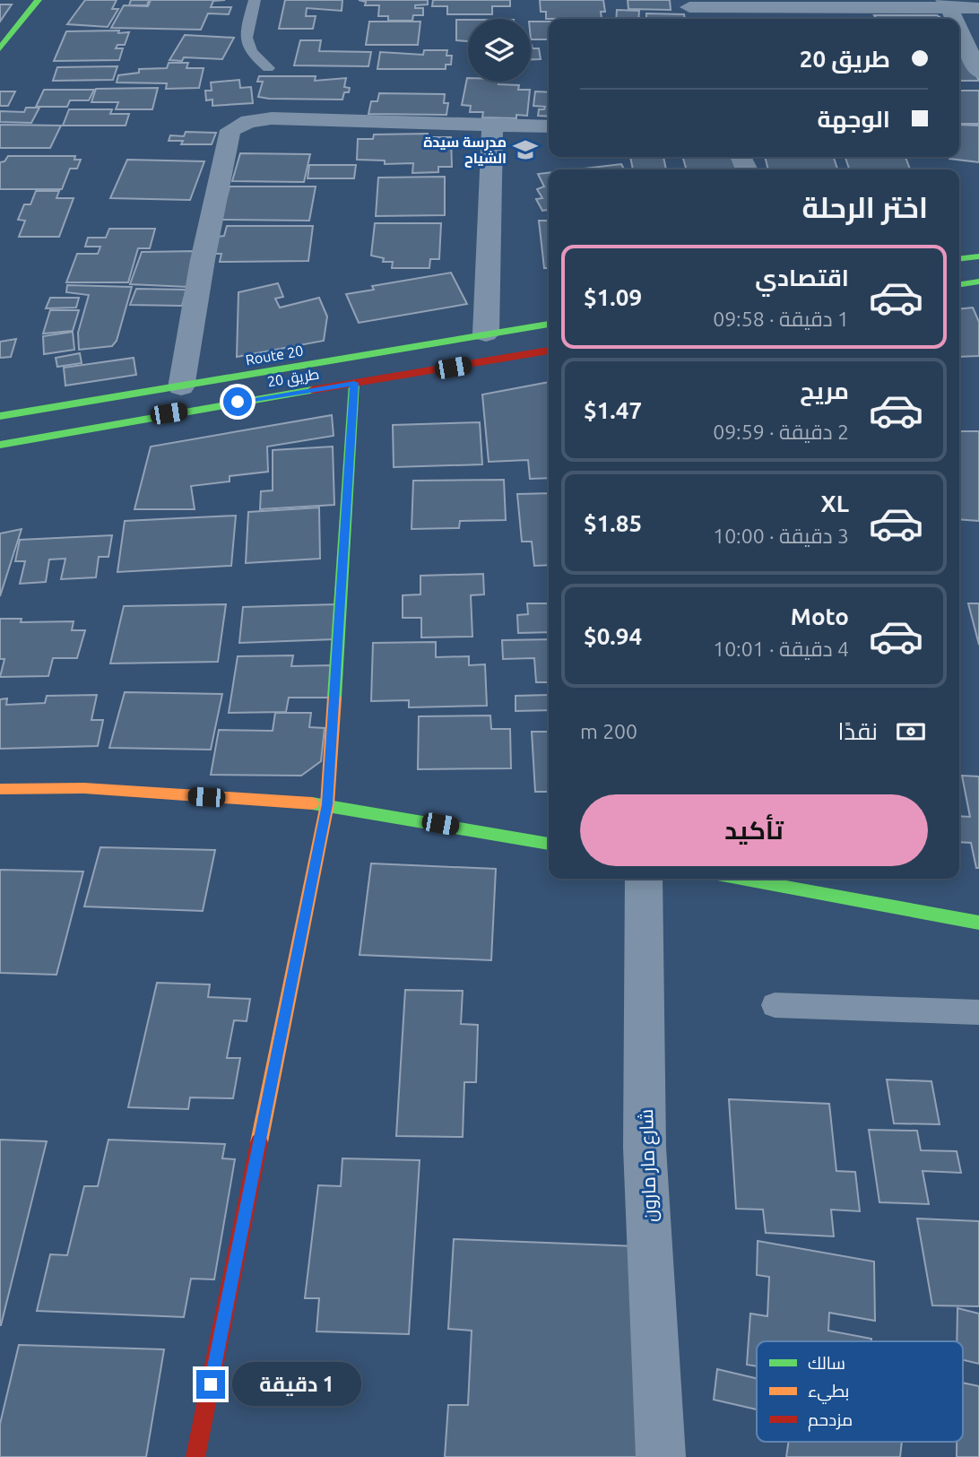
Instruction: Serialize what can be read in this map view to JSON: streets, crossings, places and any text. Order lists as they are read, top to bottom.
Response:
{
  "streets": {
    "street": ["Route 20", "طريق 20", "شارع مار مارون"]
  },
  "places": {
    "school or university": ["مدرسة سيدة الشياح"]
  },
  "legend": ["سالك", "بطيء", "مزدحم"],
  "page": {
    "banner": ["طريق 20", "الوجهة"],
    "heading": "اختر الرحلة",
    "list": [
      {
        "name": "اقتصادي",
        "note": "1 دقيقة · 09:58",
        "value": "$1.09"
      },
      {
        "name": "مريح",
        "note": "2 دقيقة · 09:59",
        "value": "$1.47"
      },
      {
        "name": "XL",
        "note": "3 دقيقة · 10:00",
        "value": "$1.85"
      },
      {
        "name": "Moto",
        "note": "4 دقيقة · 10:01",
        "value": "$0.94"
      }
    ],
    "pay": ["نقدًا", "200 m"],
    "buttons": "تأكيد",
    "bubble": "1 دقيقة"
  }
}
